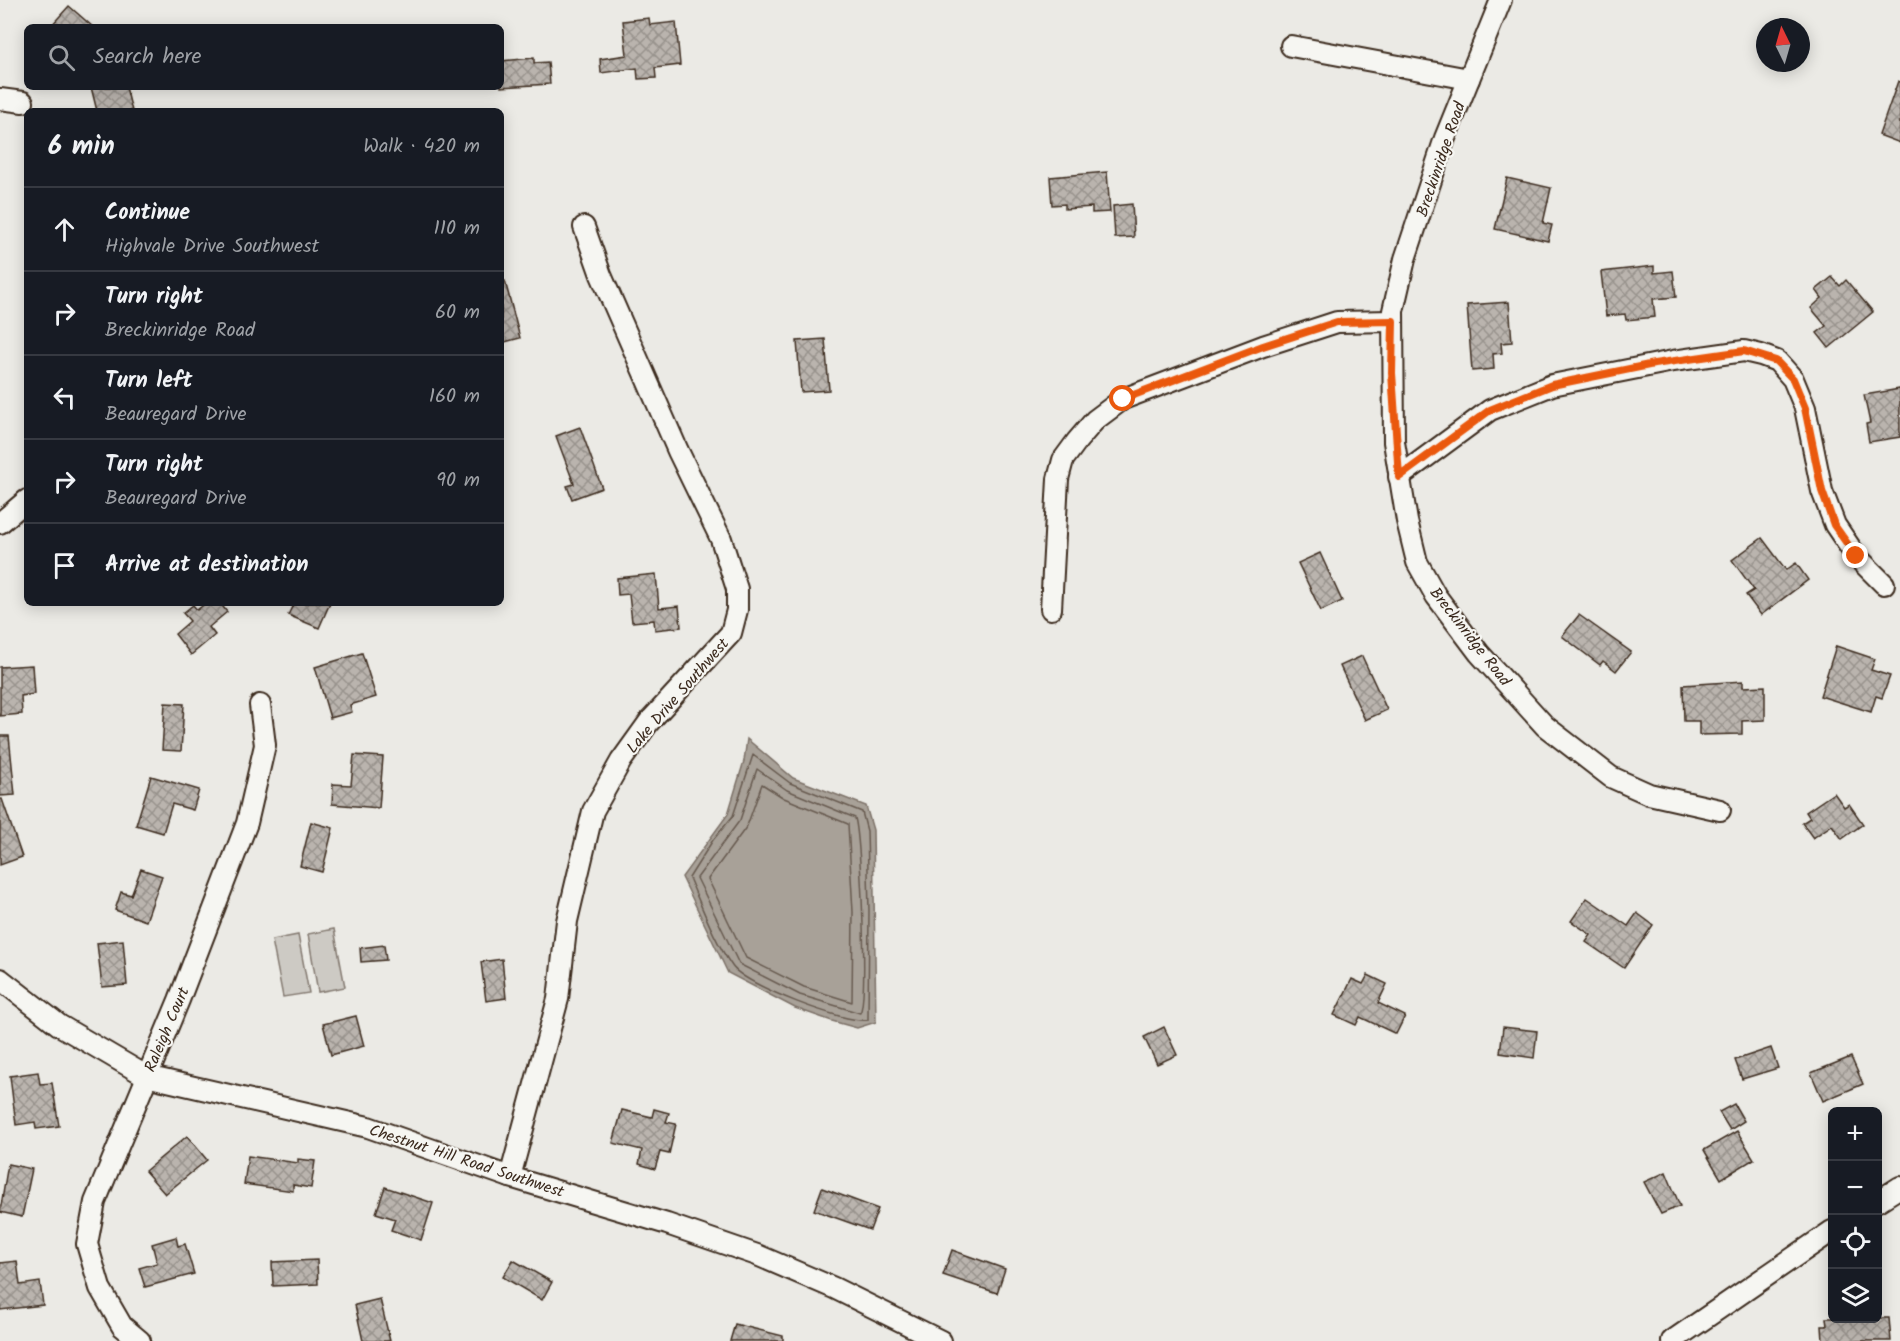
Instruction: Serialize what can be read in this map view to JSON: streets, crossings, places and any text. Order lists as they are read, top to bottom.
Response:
{
  "streets": {
    "street": [
      "Breckinridge Road",
      "Lake Drive Southwest",
      "Raleigh Court",
      "Chestnut Hill Road Southwest"
    ]
  },
  "crossings": [
    ["Lake Drive Southwest", "Chestnut Hill Road Southwest"],
    ["Raleigh Court", "Chestnut Hill Road Southwest"]
  ],
  "north": "top",
  "page": {
    "search": "Search here",
    "heading": ["6 min", "Walk · 420 m"],
    "list": [
      ["Continue", "Highvale Drive Southwest", "110 m"],
      ["Turn right", "Breckinridge Road", "60 m"],
      ["Turn left", "Beauregard Drive", "160 m"],
      ["Turn right", "Beauregard Drive", "90 m"],
      "Arrive at destination"
    ],
    "map_buttons": ["+", "−"]
  }
}
